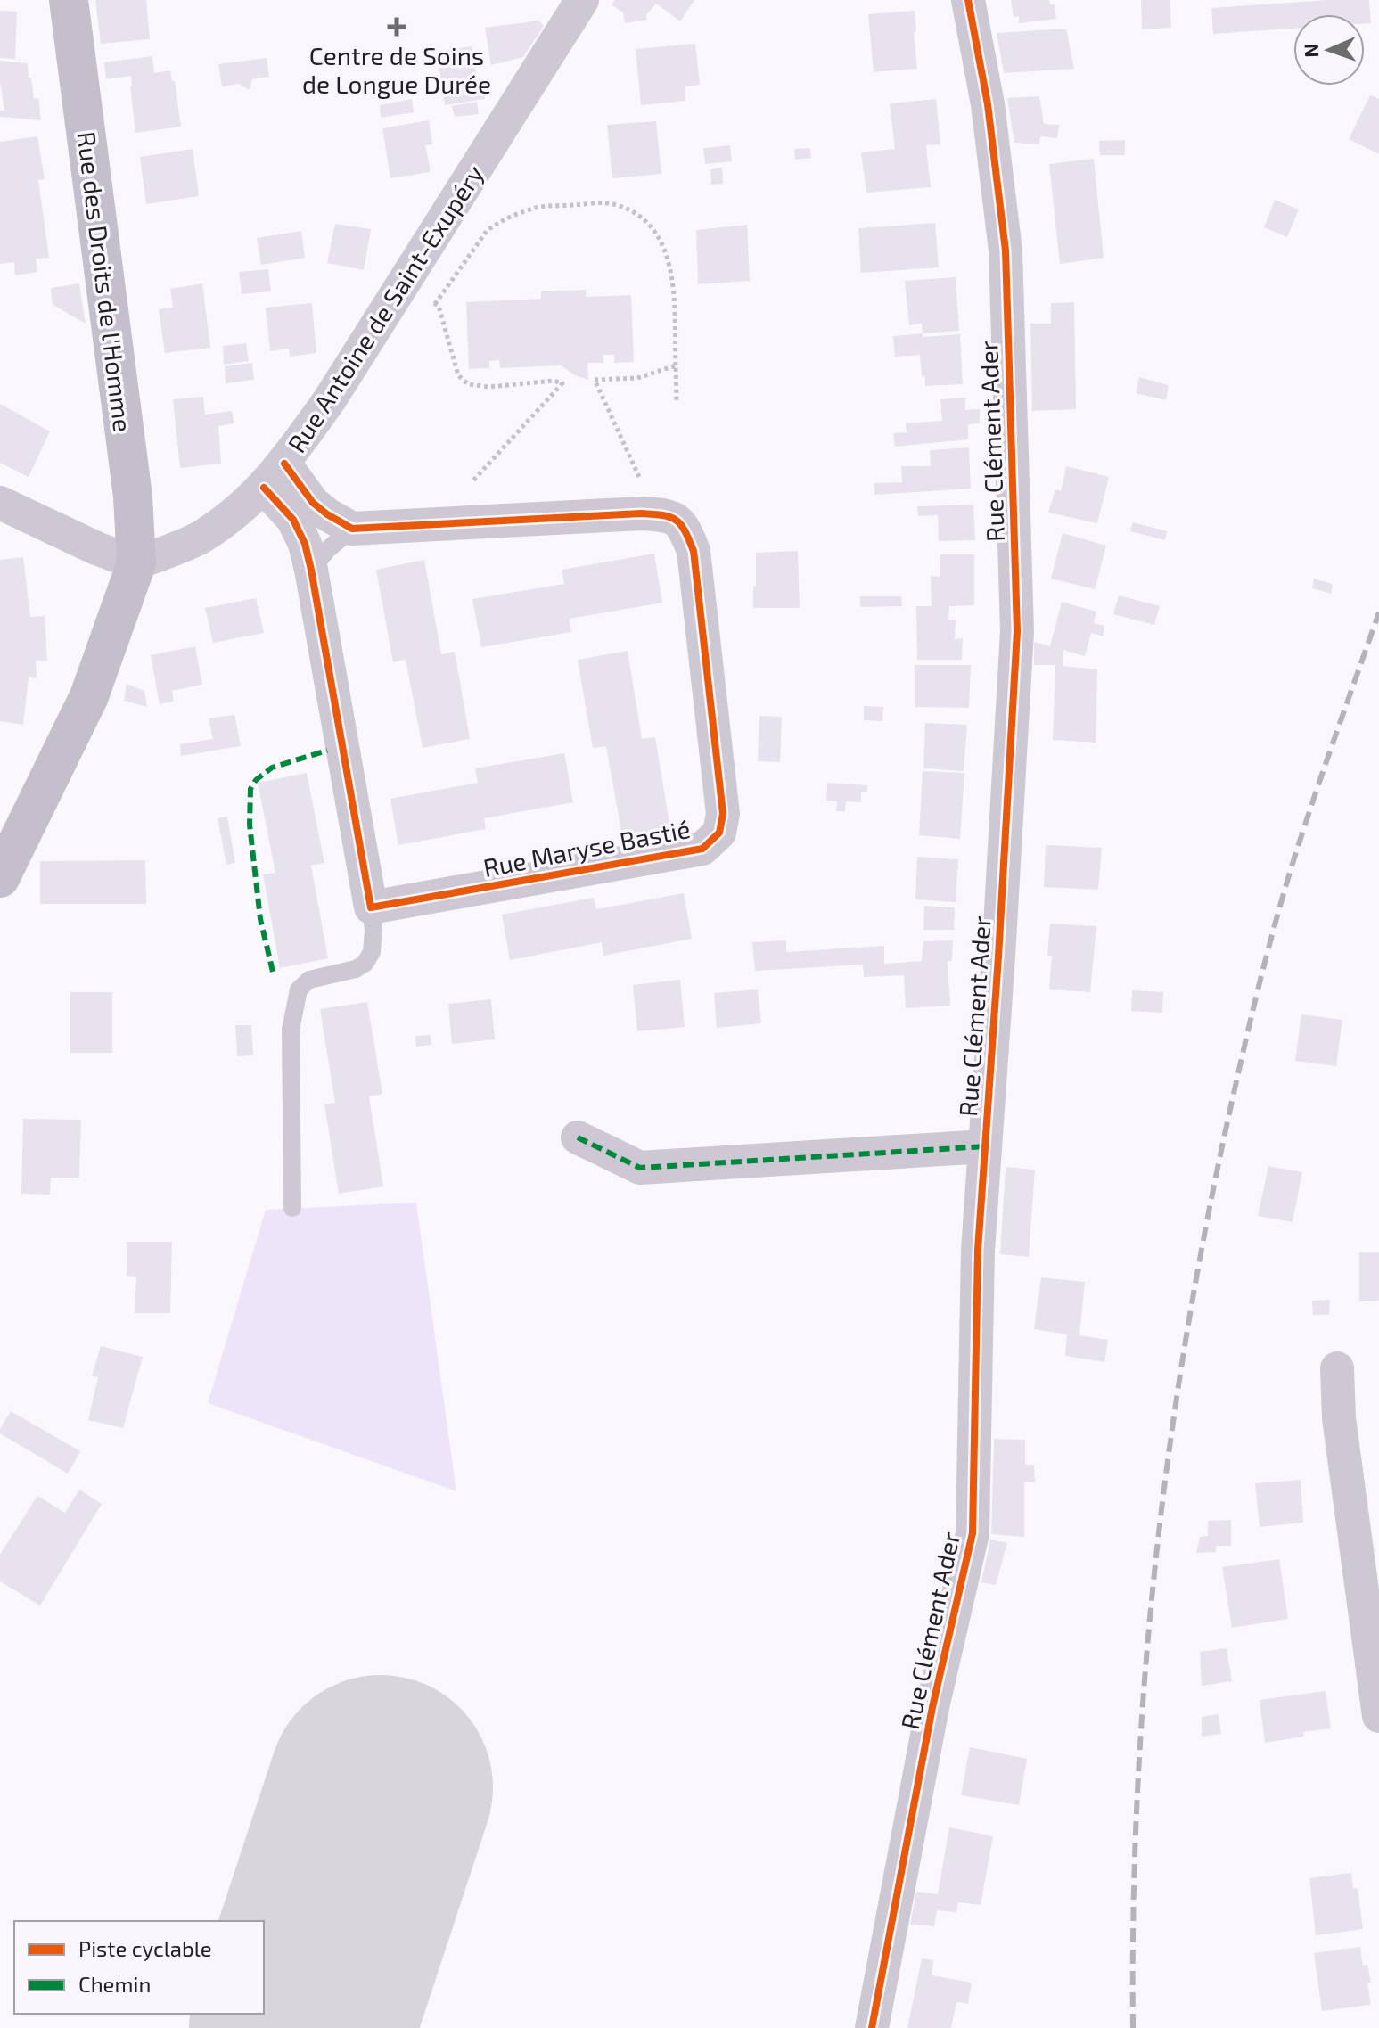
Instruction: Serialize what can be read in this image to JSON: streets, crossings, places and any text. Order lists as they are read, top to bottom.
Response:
{
  "streets": {
    "main road": ["Rue des Droits de l'Homme"],
    "street": ["Rue Antoine de Saint-Exupéry", "Rue Clément Ader", "Rue Maryse Bastié"]
  },
  "crossings": [
    ["Rue des Droits de l'Homme", "Rue Antoine de Saint-Exupéry"]
  ],
  "places": {
    "health": ["Centre de Soins de Longue Durée"]
  },
  "legend": ["Piste cyclable", "Chemin"],
  "north": "left"
}
